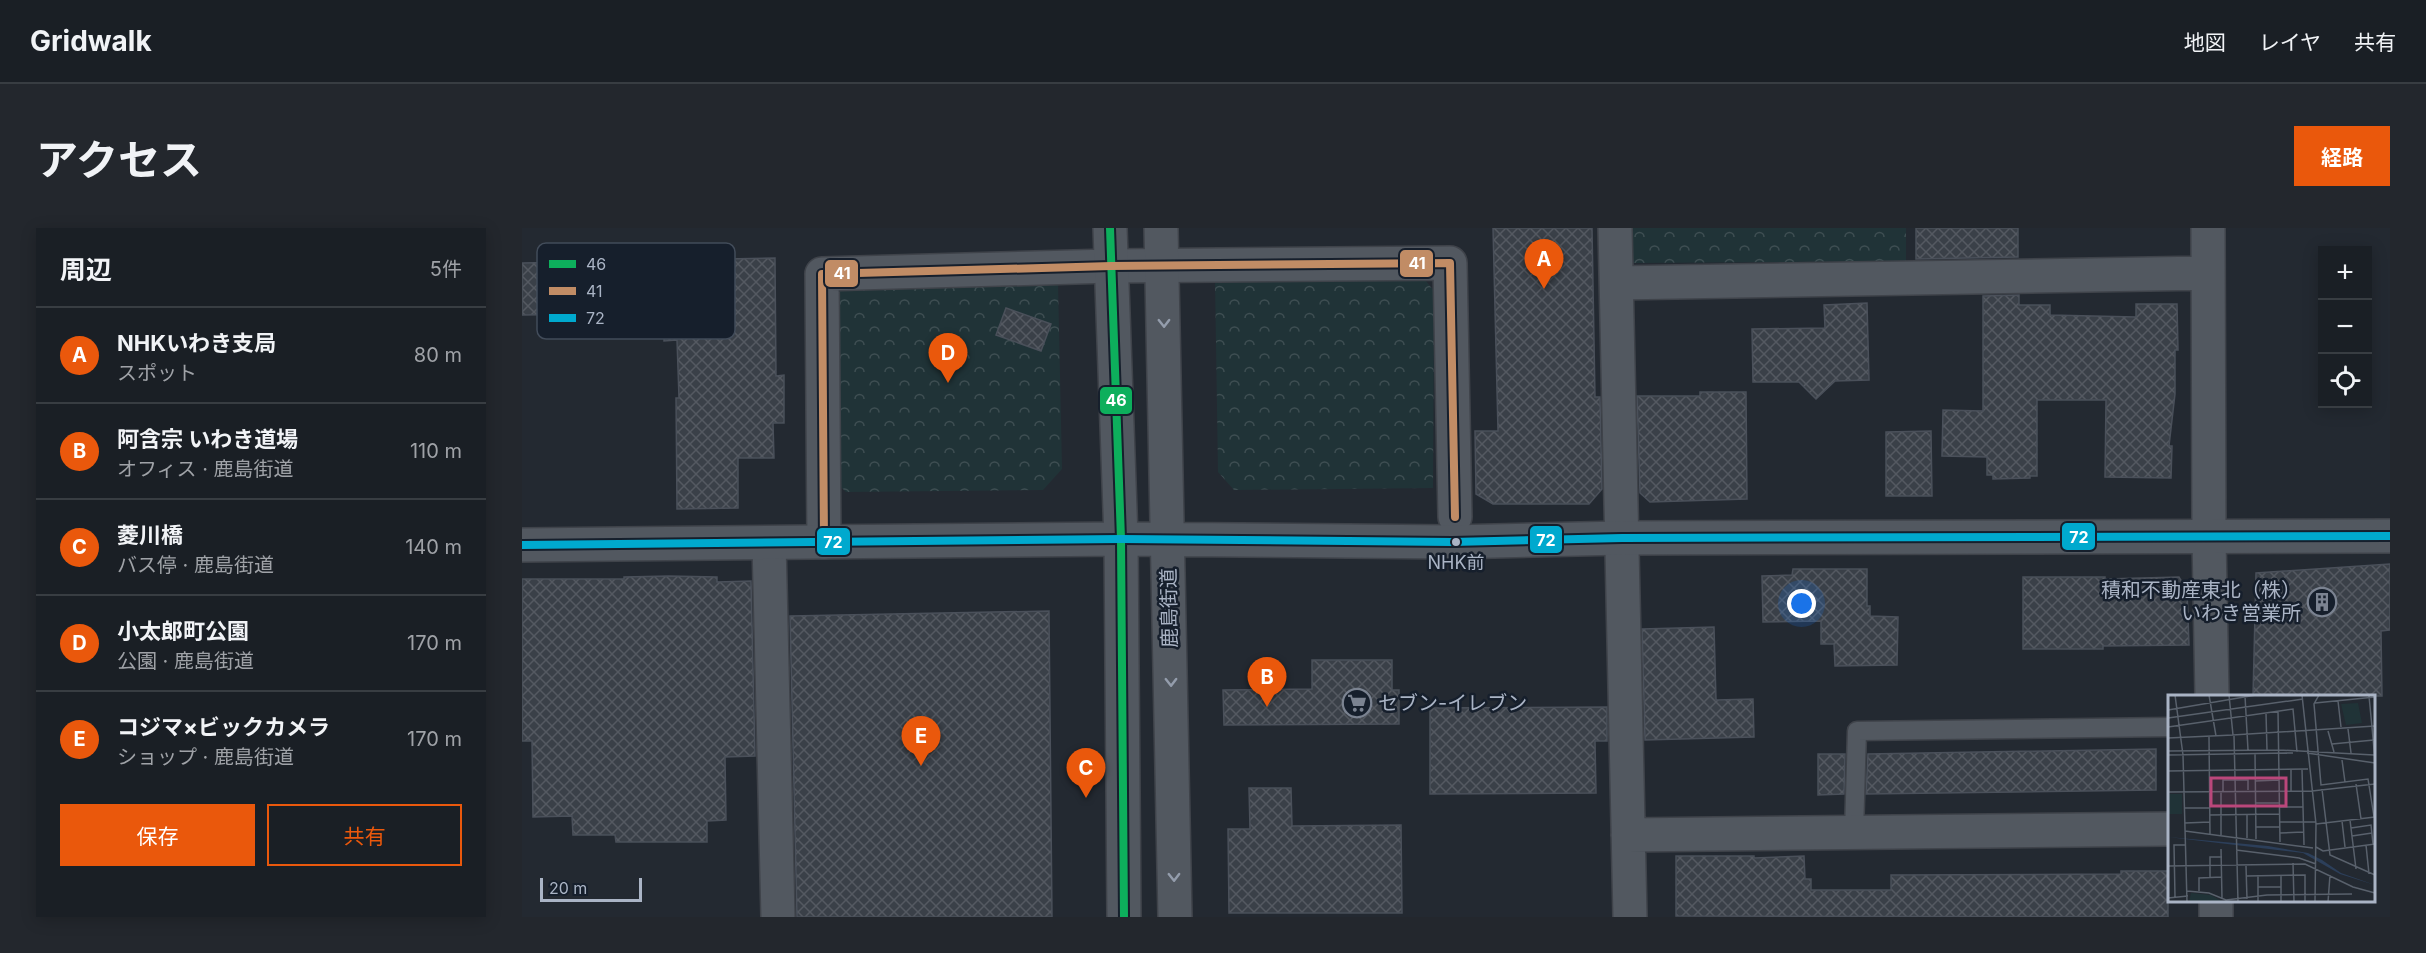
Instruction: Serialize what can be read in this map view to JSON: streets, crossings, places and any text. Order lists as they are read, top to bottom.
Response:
{
  "streets": {
    "street": ["鹿島街道"]
  },
  "places": {
    "other": ["NHK前"],
    "building": ["積和不動産東北（株） いわき営業所"],
    "supermarket": ["セブン-イレブン"]
  },
  "lines": ["transit line 46", "transit line 41", "transit line 72"],
  "legend": ["46", "41", "72"],
  "scale_bar": "20 m",
  "page": {
    "header": "Gridwalk",
    "nav": ["地図", "レイヤ", "共有"],
    "title": "アクセス",
    "buttons": [
      "経路",
      ["保存", "共有"]
    ],
    "heading": ["周辺", "5件"],
    "pins": [
      "A",
      "D",
      "B",
      "E",
      "C"
    ],
    "map_buttons": ["+", "−"],
    "list": [
      {
        "mark": "A",
        "name": "NHKいわき支局",
        "note": "スポット",
        "value": "80 m"
      },
      {
        "mark": "B",
        "name": "阿含宗 いわき道場",
        "note": "オフィス · 鹿島街道",
        "value": "110 m"
      },
      {
        "mark": "C",
        "name": "菱川橋",
        "note": "バス停 · 鹿島街道",
        "value": "140 m"
      },
      {
        "mark": "D",
        "name": "小太郎町公園",
        "note": "公園 · 鹿島街道",
        "value": "170 m"
      },
      {
        "mark": "E",
        "name": "コジマ×ビックカメラ",
        "note": "ショップ · 鹿島街道",
        "value": "170 m"
      }
    ],
    "scale": "20 m"
  }
}
